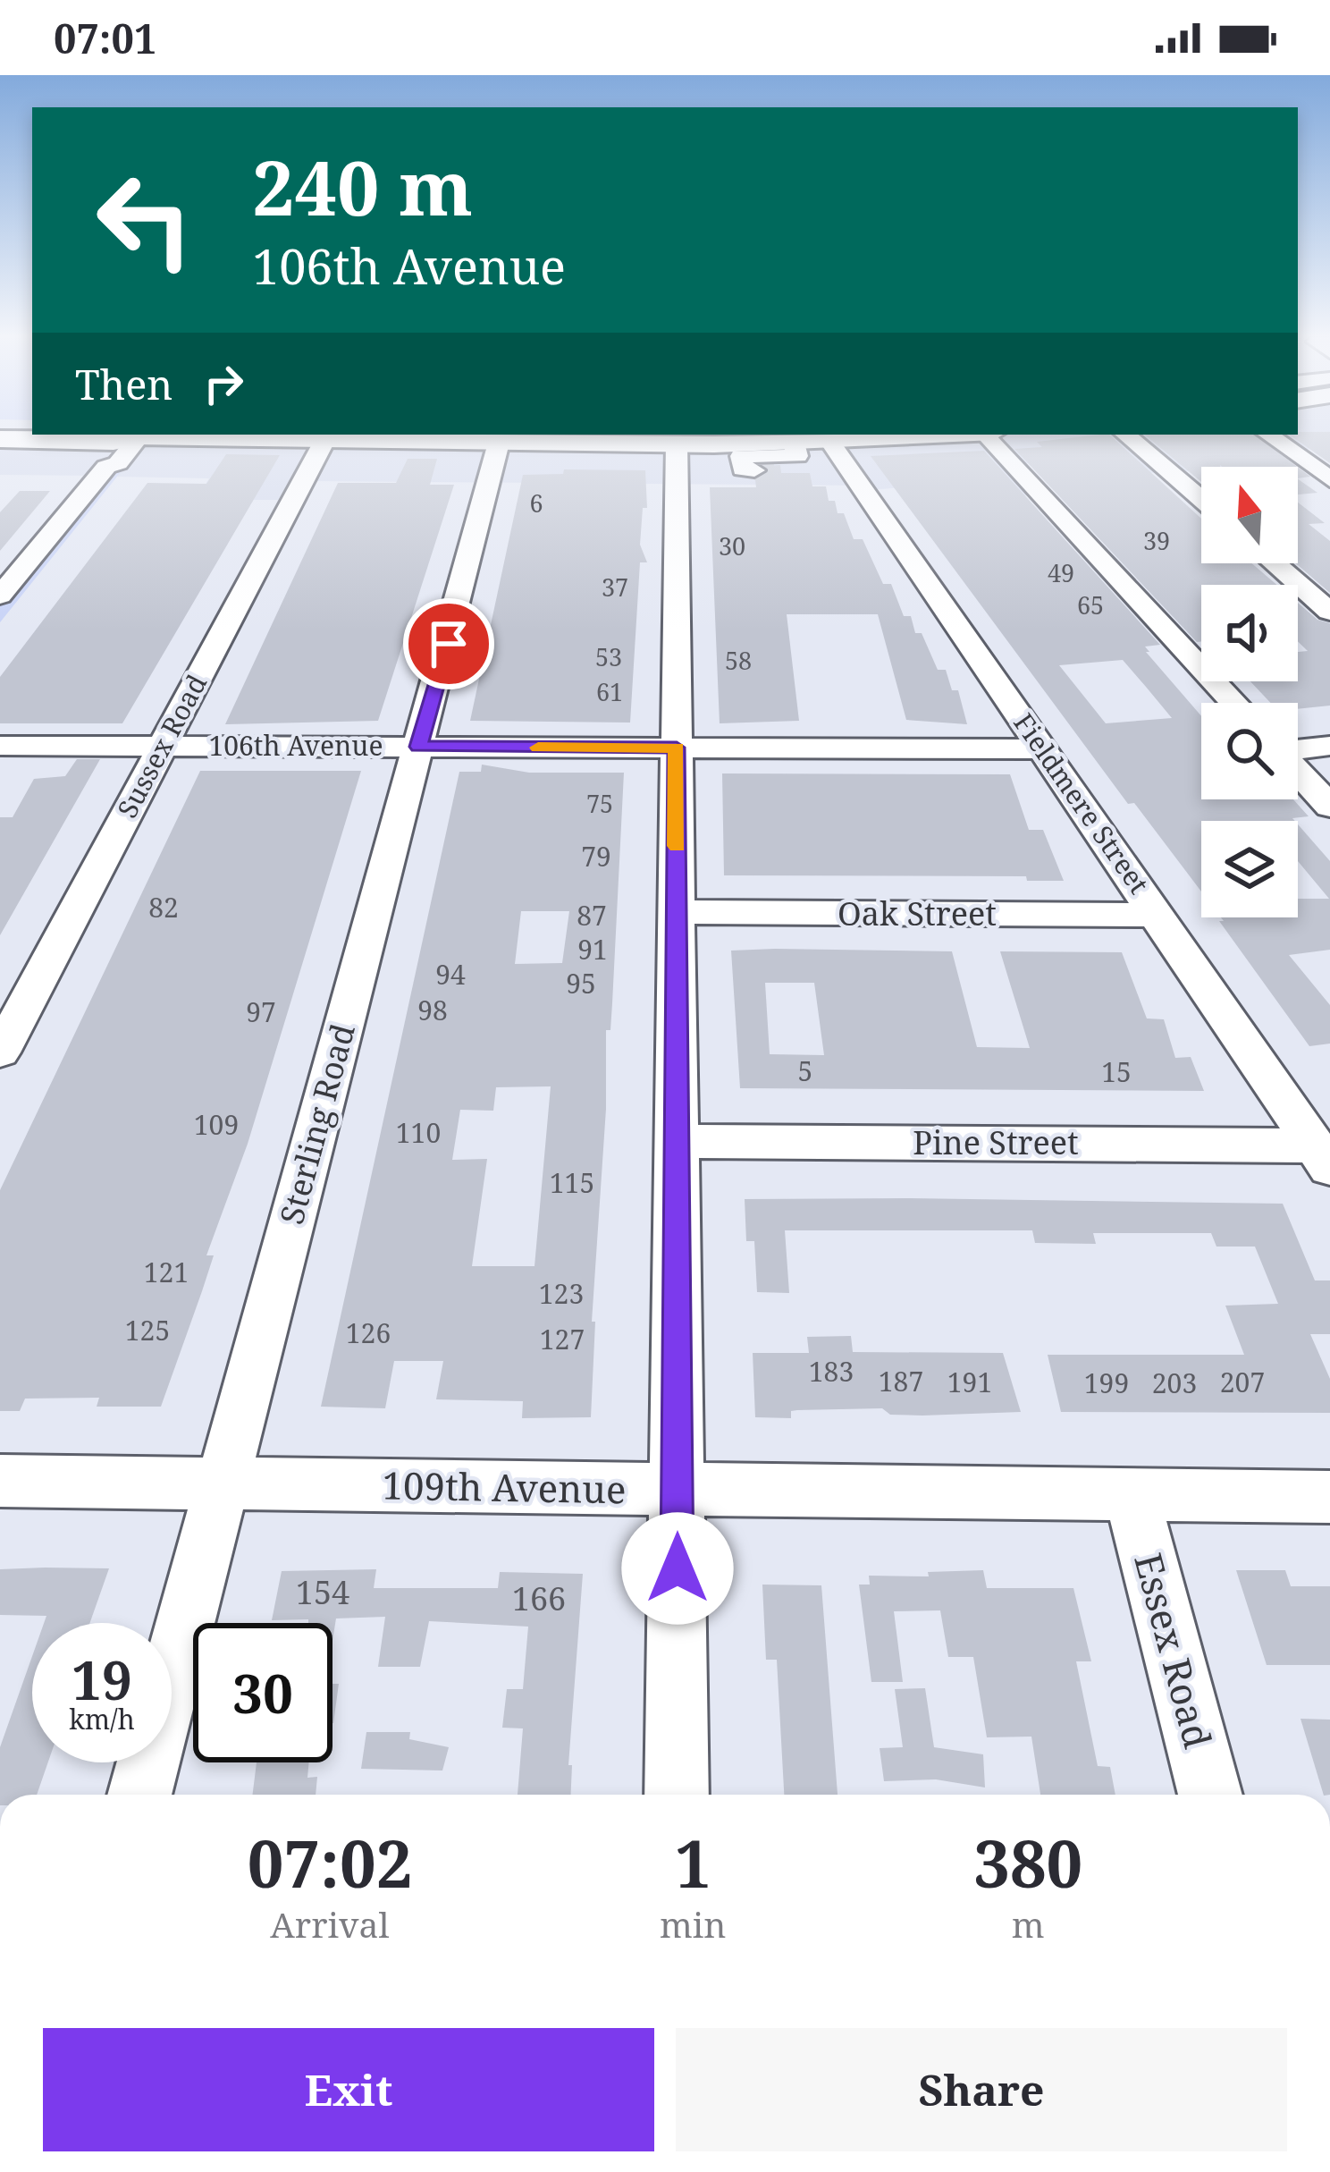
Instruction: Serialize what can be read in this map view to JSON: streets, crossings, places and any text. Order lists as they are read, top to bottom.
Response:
{
  "streets": {
    "street": [
      "Sussex Road",
      "106th Avenue",
      "Fieldmere Street",
      "Oak Street",
      "Sterling Road",
      "Pine Street",
      "109th Avenue",
      "Essex Road"
    ]
  },
  "crossings": [
    ["Sussex Road", "106th Avenue"],
    ["106th Avenue", "Fieldmere Street"],
    ["106th Avenue", "Sterling Road"],
    ["Fieldmere Street", "Oak Street"],
    ["Fieldmere Street", "Pine Street"],
    ["Sterling Road", "109th Avenue"],
    ["109th Avenue", "Essex Road"]
  ],
  "house_numbers": [
    "6",
    "39",
    "30",
    "49",
    "37",
    "65",
    "53",
    "58",
    "61",
    "75",
    "79",
    "82",
    "87",
    "91",
    "94",
    "95",
    "98",
    "97",
    "5",
    "15",
    "109",
    "110",
    "115",
    "121",
    "123",
    "125",
    "126",
    "127",
    "183",
    "187",
    "191",
    "207",
    "199",
    "203",
    "154",
    "166"
  ],
  "north": "top",
  "page": {
    "status": "07:01",
    "turn": ["240 m", "106th Avenue"],
    "then": "Then",
    "speed": "19 km/h",
    "limit": "30",
    "eta": [
      "07:02",
      "Arrival",
      "1",
      "min",
      "380",
      "m"
    ],
    "buttons": ["Exit", "Share"]
  }
}
